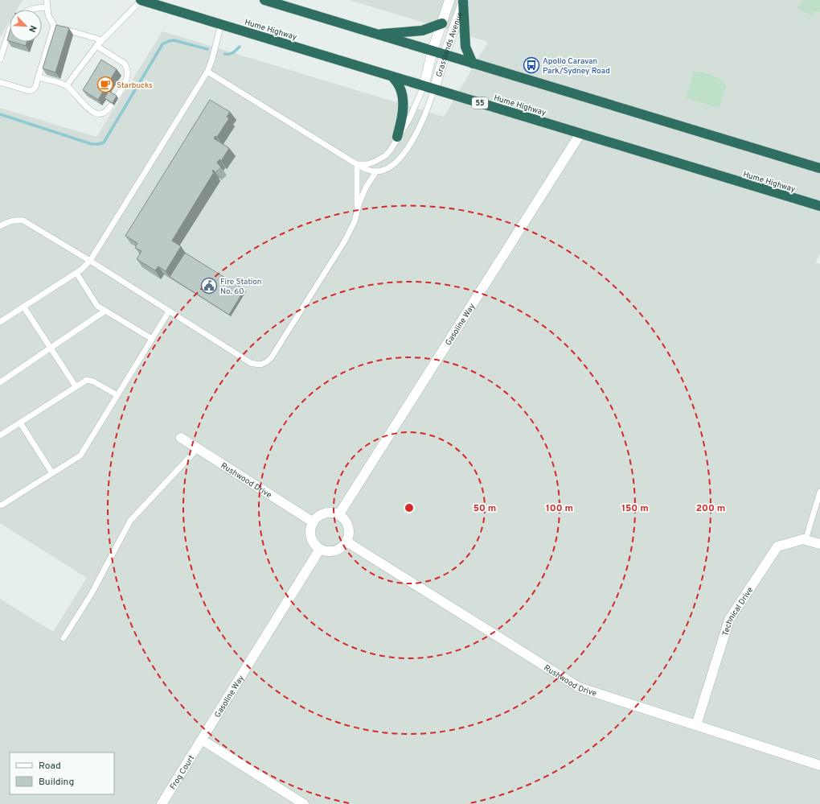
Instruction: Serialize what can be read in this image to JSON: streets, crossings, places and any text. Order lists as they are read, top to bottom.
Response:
{
  "streets": {
    "highway": ["Hume Highway", "55"],
    "street": [
      "Grasslands Avenue",
      "Gasoline Way",
      "Rushwood Drive",
      "Technical Drive",
      "Frog Court"
    ]
  },
  "crossings": [
    ["Hume Highway", "Grasslands Avenue"],
    ["Hume Highway", "Gasoline Way"],
    ["Gasoline Way", "Rushwood Drive"],
    ["Gasoline Way", "Frog Court"],
    ["Rushwood Drive", "Technical Drive"]
  ],
  "places": {
    "bus stop": ["Apollo Caravan Park/Sydney Road"],
    "cafe": ["Starbucks"],
    "public building": ["Fire Station No. 60"]
  },
  "legend": ["Road", "Building"],
  "north": "bottom right",
  "rings": [
    "50 m",
    "100 m",
    "150 m",
    "200 m"
  ]
}
